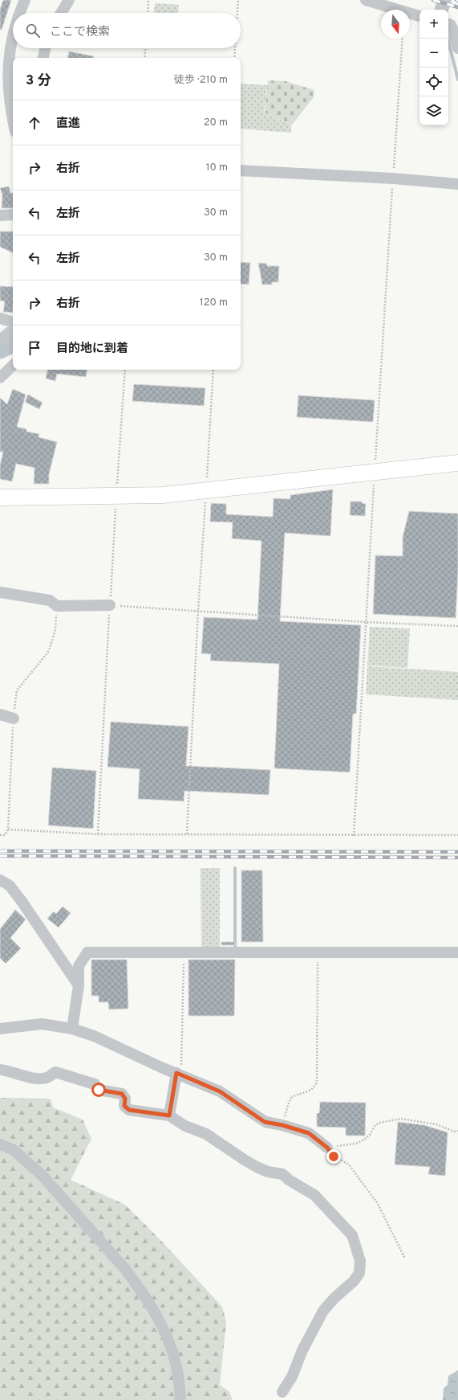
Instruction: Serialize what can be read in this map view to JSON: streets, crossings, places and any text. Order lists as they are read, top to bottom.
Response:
{
  "north": "bottom",
  "page": {
    "map_buttons": ["+", "−"],
    "search": "ここで検索",
    "heading": ["3 分", "徒歩 · 210 m"],
    "list": [
      ["直進", "20 m"],
      ["右折", "10 m"],
      ["左折", "30 m"],
      ["左折", "30 m"],
      ["右折", "120 m"],
      "目的地に到着"
    ]
  }
}
